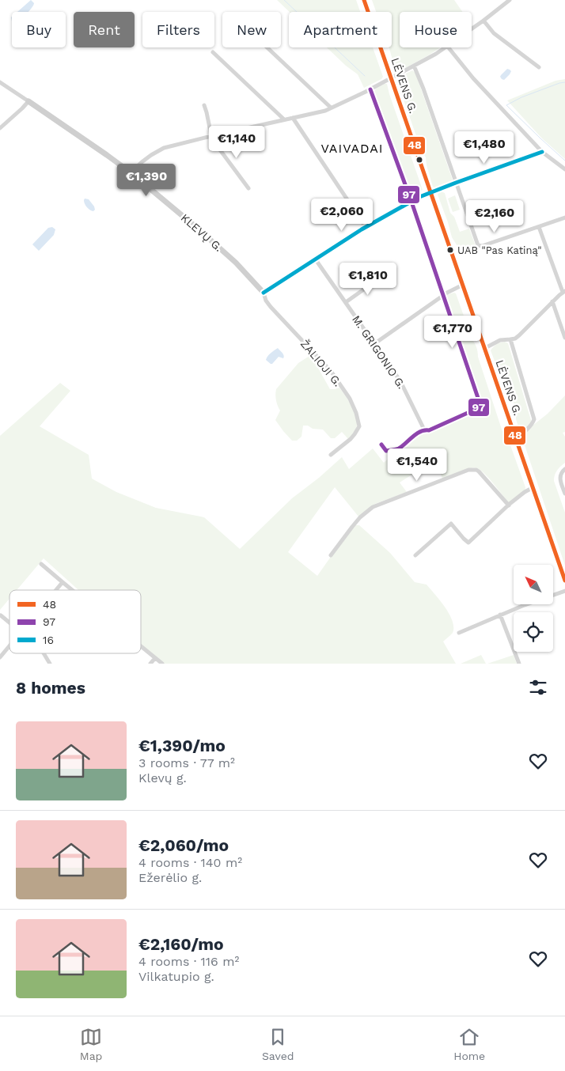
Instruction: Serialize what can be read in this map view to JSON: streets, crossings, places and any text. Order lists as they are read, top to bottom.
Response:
{
  "streets": {
    "main road": ["LĖVENS G.", "KLEVŲ G."],
    "street": ["M. GRIGONIO G.", "ŽALIOJI G."]
  },
  "crossings": [
    ["KLEVŲ G.", "ŽALIOJI G."]
  ],
  "districts": ["VAIVADAI"],
  "places": ["UAB \"Pas Katiną\""],
  "lines": ["transit line 48", "transit line 97", "transit line 16"],
  "legend": ["48", "97", "16"],
  "north": "top left",
  "page": {
    "chip": [
      "Buy",
      "Rent",
      "Filters",
      "New",
      "Apartment",
      "House"
    ],
    "price": [
      "€1,140",
      "€1,480",
      "€1,390",
      "€2,060",
      "€2,160",
      "€1,810",
      "€1,770",
      "€1,540"
    ],
    "heading": "8 homes",
    "list": [
      {
        "name": "€1,390/mo",
        "note": "3 rooms · 77 m² · Klevų g."
      },
      {
        "name": "€2,060/mo",
        "note": "4 rooms · 140 m² · Ežerėlio g."
      },
      {
        "name": "€2,160/mo",
        "note": "4 rooms · 116 m² · Vilkatupio g."
      }
    ],
    "tabs": ["Map", "Saved", "Home"]
  }
}
